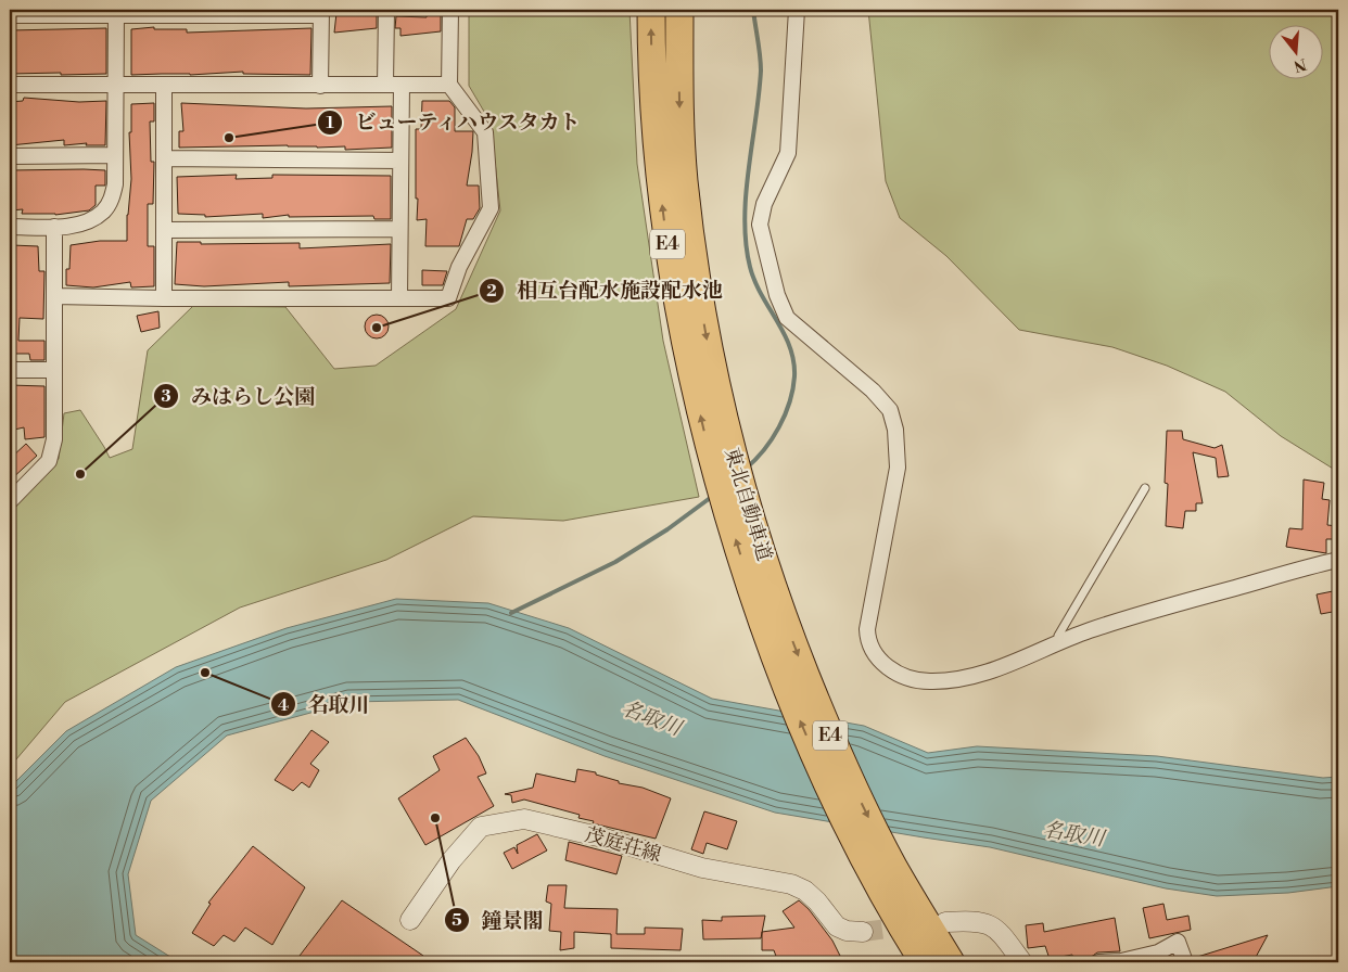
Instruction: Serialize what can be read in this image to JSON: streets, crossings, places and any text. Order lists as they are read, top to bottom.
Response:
{
  "streets": {
    "highway": ["E4", "東北自動車道"],
    "street": ["茂庭荘線"]
  },
  "water": ["名取川"],
  "places": [
    "ビューティハウスタカト",
    "相互台配水施設配水池",
    "みはらし公園",
    "名取川",
    "鐘景閣"
  ],
  "north": "bottom"
}
